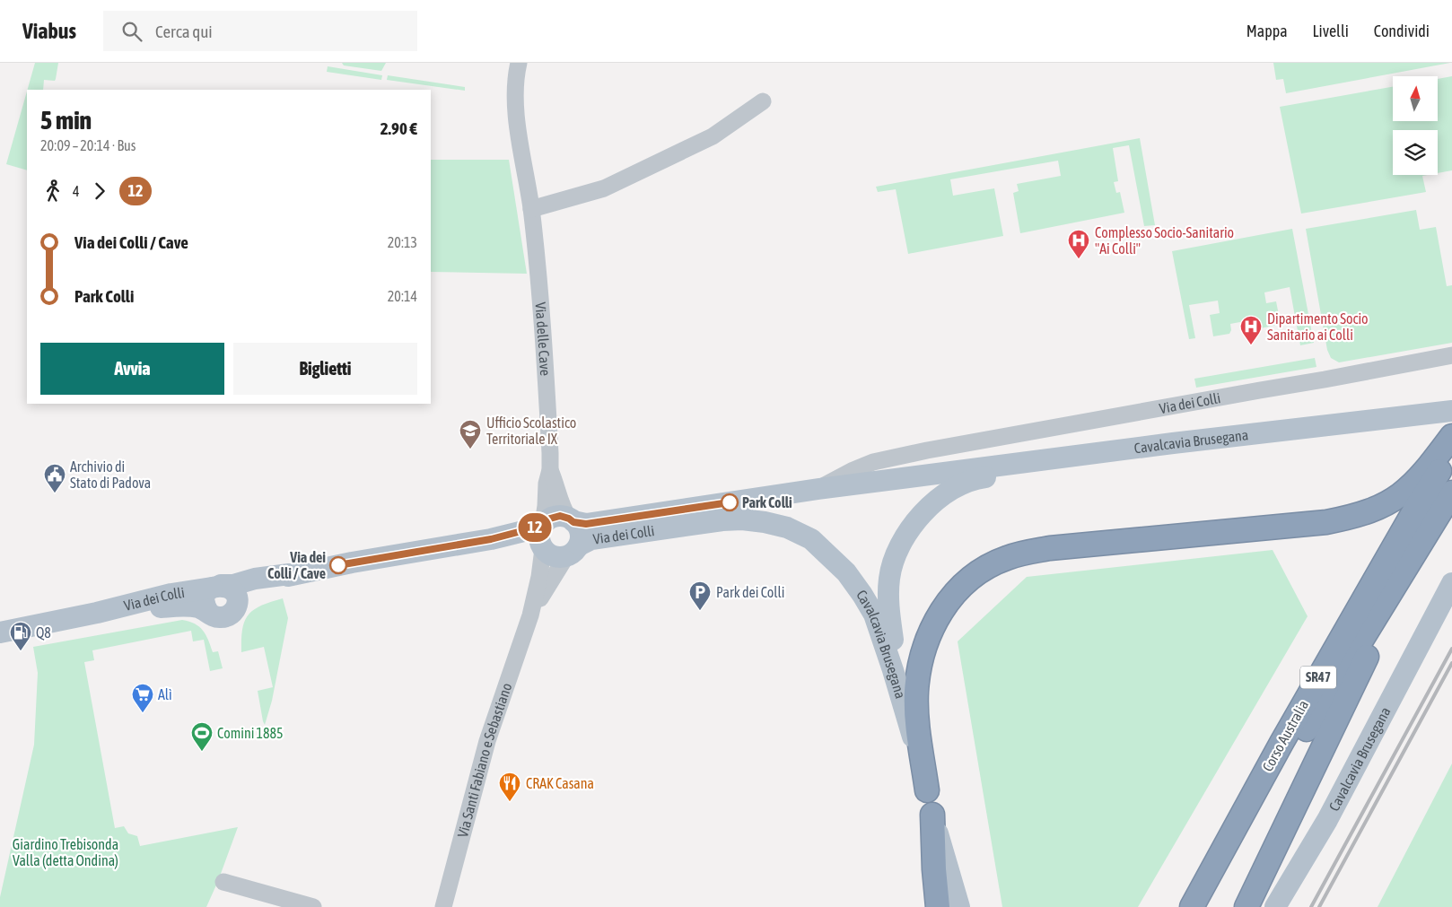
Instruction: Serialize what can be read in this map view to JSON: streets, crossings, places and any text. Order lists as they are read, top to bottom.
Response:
{
  "streets": {
    "highway": ["SR47", "Corso Australia"],
    "main road": ["Via dei Colli", "Cavalcavia Brusegana"],
    "street": ["Via delle Cave", "Via Santi Fabiano e Sebastiano"]
  },
  "crossings": [
    ["Via delle Cave", "Via dei Colli"],
    ["Via delle Cave", "Via Santi Fabiano e Sebastiano"],
    ["Via dei Colli", "Cavalcavia Brusegana"],
    ["Via dei Colli", "Via Santi Fabiano e Sebastiano"]
  ],
  "parks": ["Giardino Trebisonda Valla (detta Ondina)"],
  "places": {
    "hospital": ["Complesso Socio-Sanitario \"Ai Colli\"", "Dipartimento Socio Sanitario ai Colli"],
    "school or university": ["Ufficio Scolastico Territoriale IX"],
    "public building": ["Archivio di Stato di Padova"],
    "other": ["Park Colli", "Via dei Colli / Cave"],
    "parking": ["Park dei Colli"],
    "fuel station": ["Q8"],
    "supermarket": ["Alì"],
    "sports": ["Comini 1885"],
    "restaurant": ["CRAK Casana"]
  },
  "lines": ["bus line 12"],
  "north": "top",
  "page": {
    "header": "Viabus",
    "search": "Cerca qui",
    "nav": ["Mappa", "Livelli", "Condividi"],
    "on_map": "12",
    "heading": ["5 min", "20:09 – 20:14 · Bus", "2.90 €"],
    "legs": ["4", "12"],
    "list": [
      {
        "name": "Via dei Colli / Cave",
        "value": "20:13"
      },
      {
        "name": "Park Colli",
        "value": "20:14"
      }
    ],
    "buttons": ["Avvia", "Biglietti"]
  }
}
